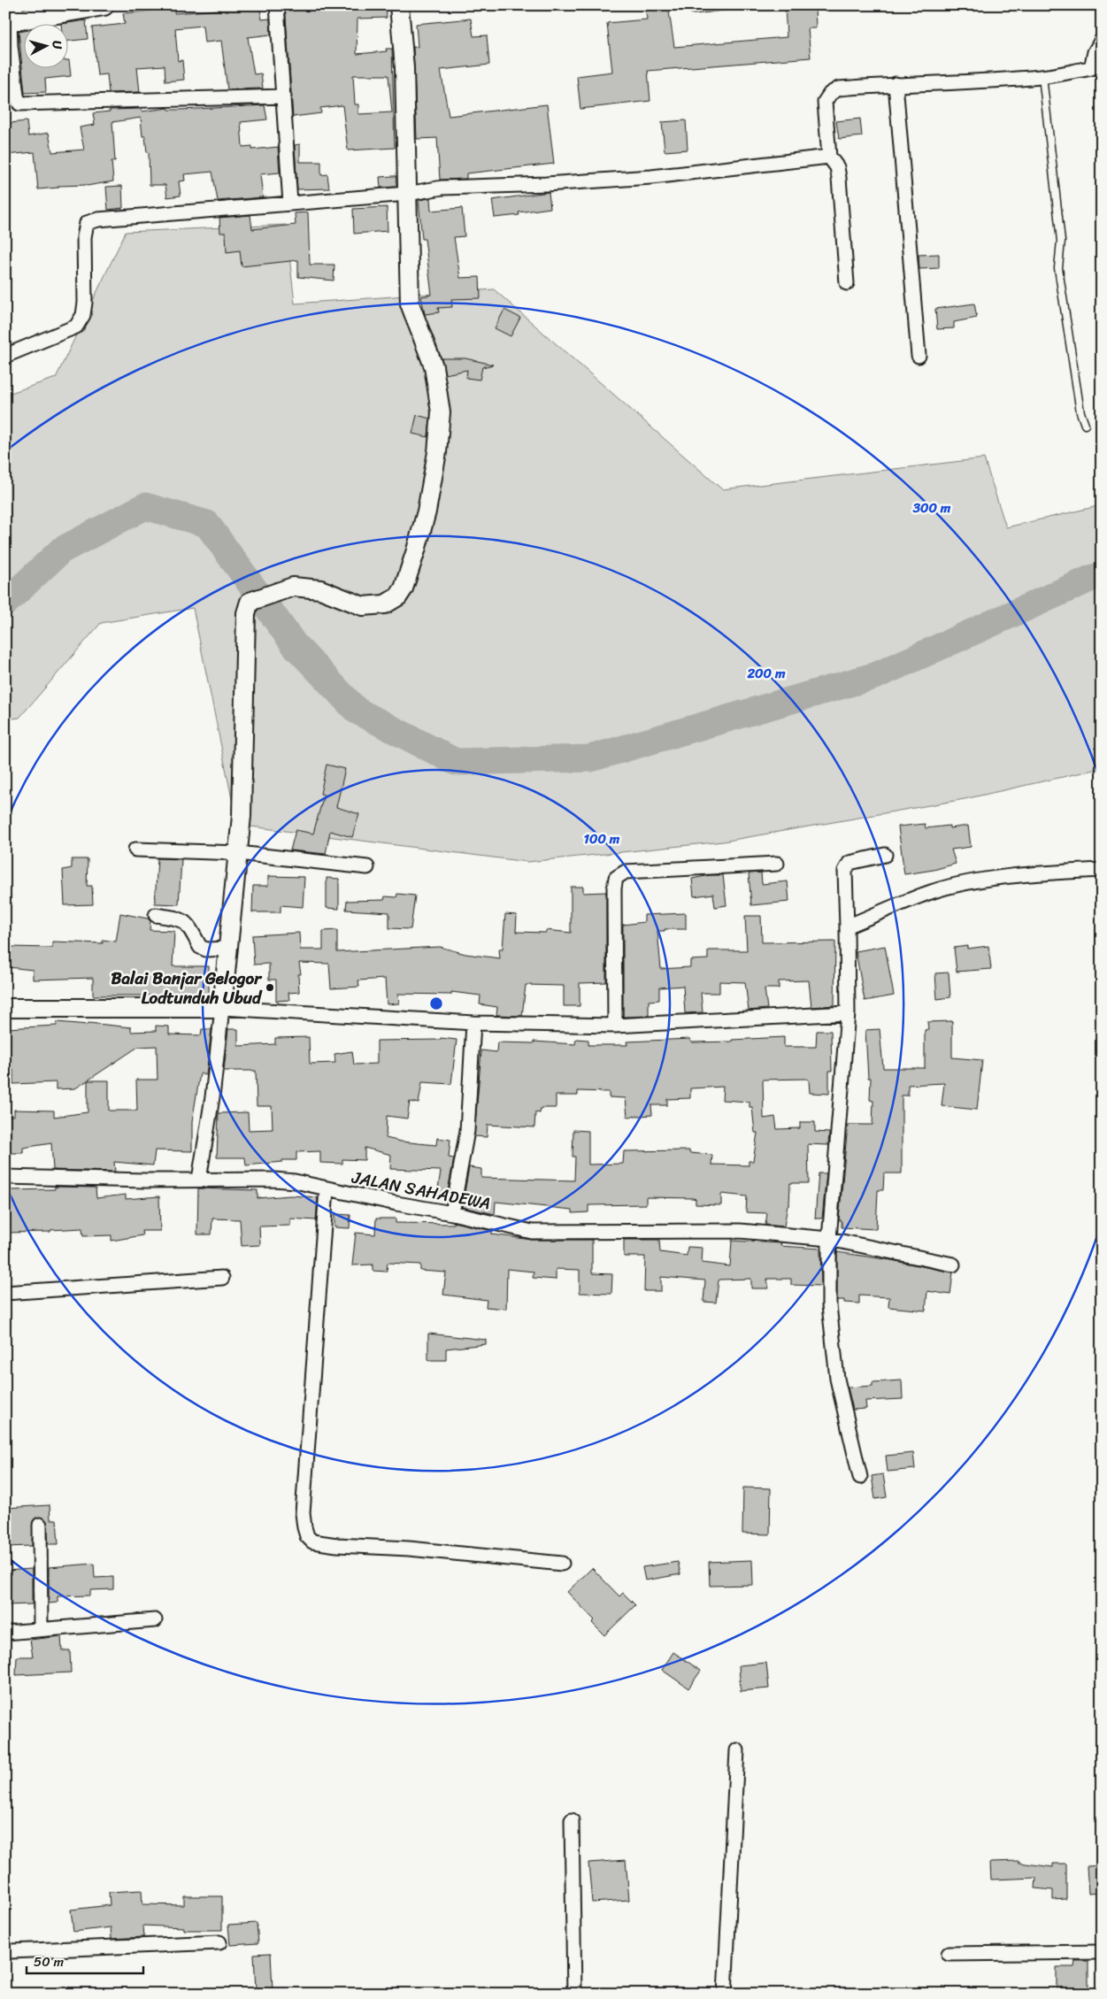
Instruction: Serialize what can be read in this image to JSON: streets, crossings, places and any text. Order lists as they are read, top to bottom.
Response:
{
  "streets": {
    "street": ["JALAN SAHADEWA"]
  },
  "places": ["Balai Banjar Gelogor Lodtunduh Ubud"],
  "scale_bar": "50 m",
  "north": "right",
  "rings": ["300 m", "200 m", "100 m"]
}
